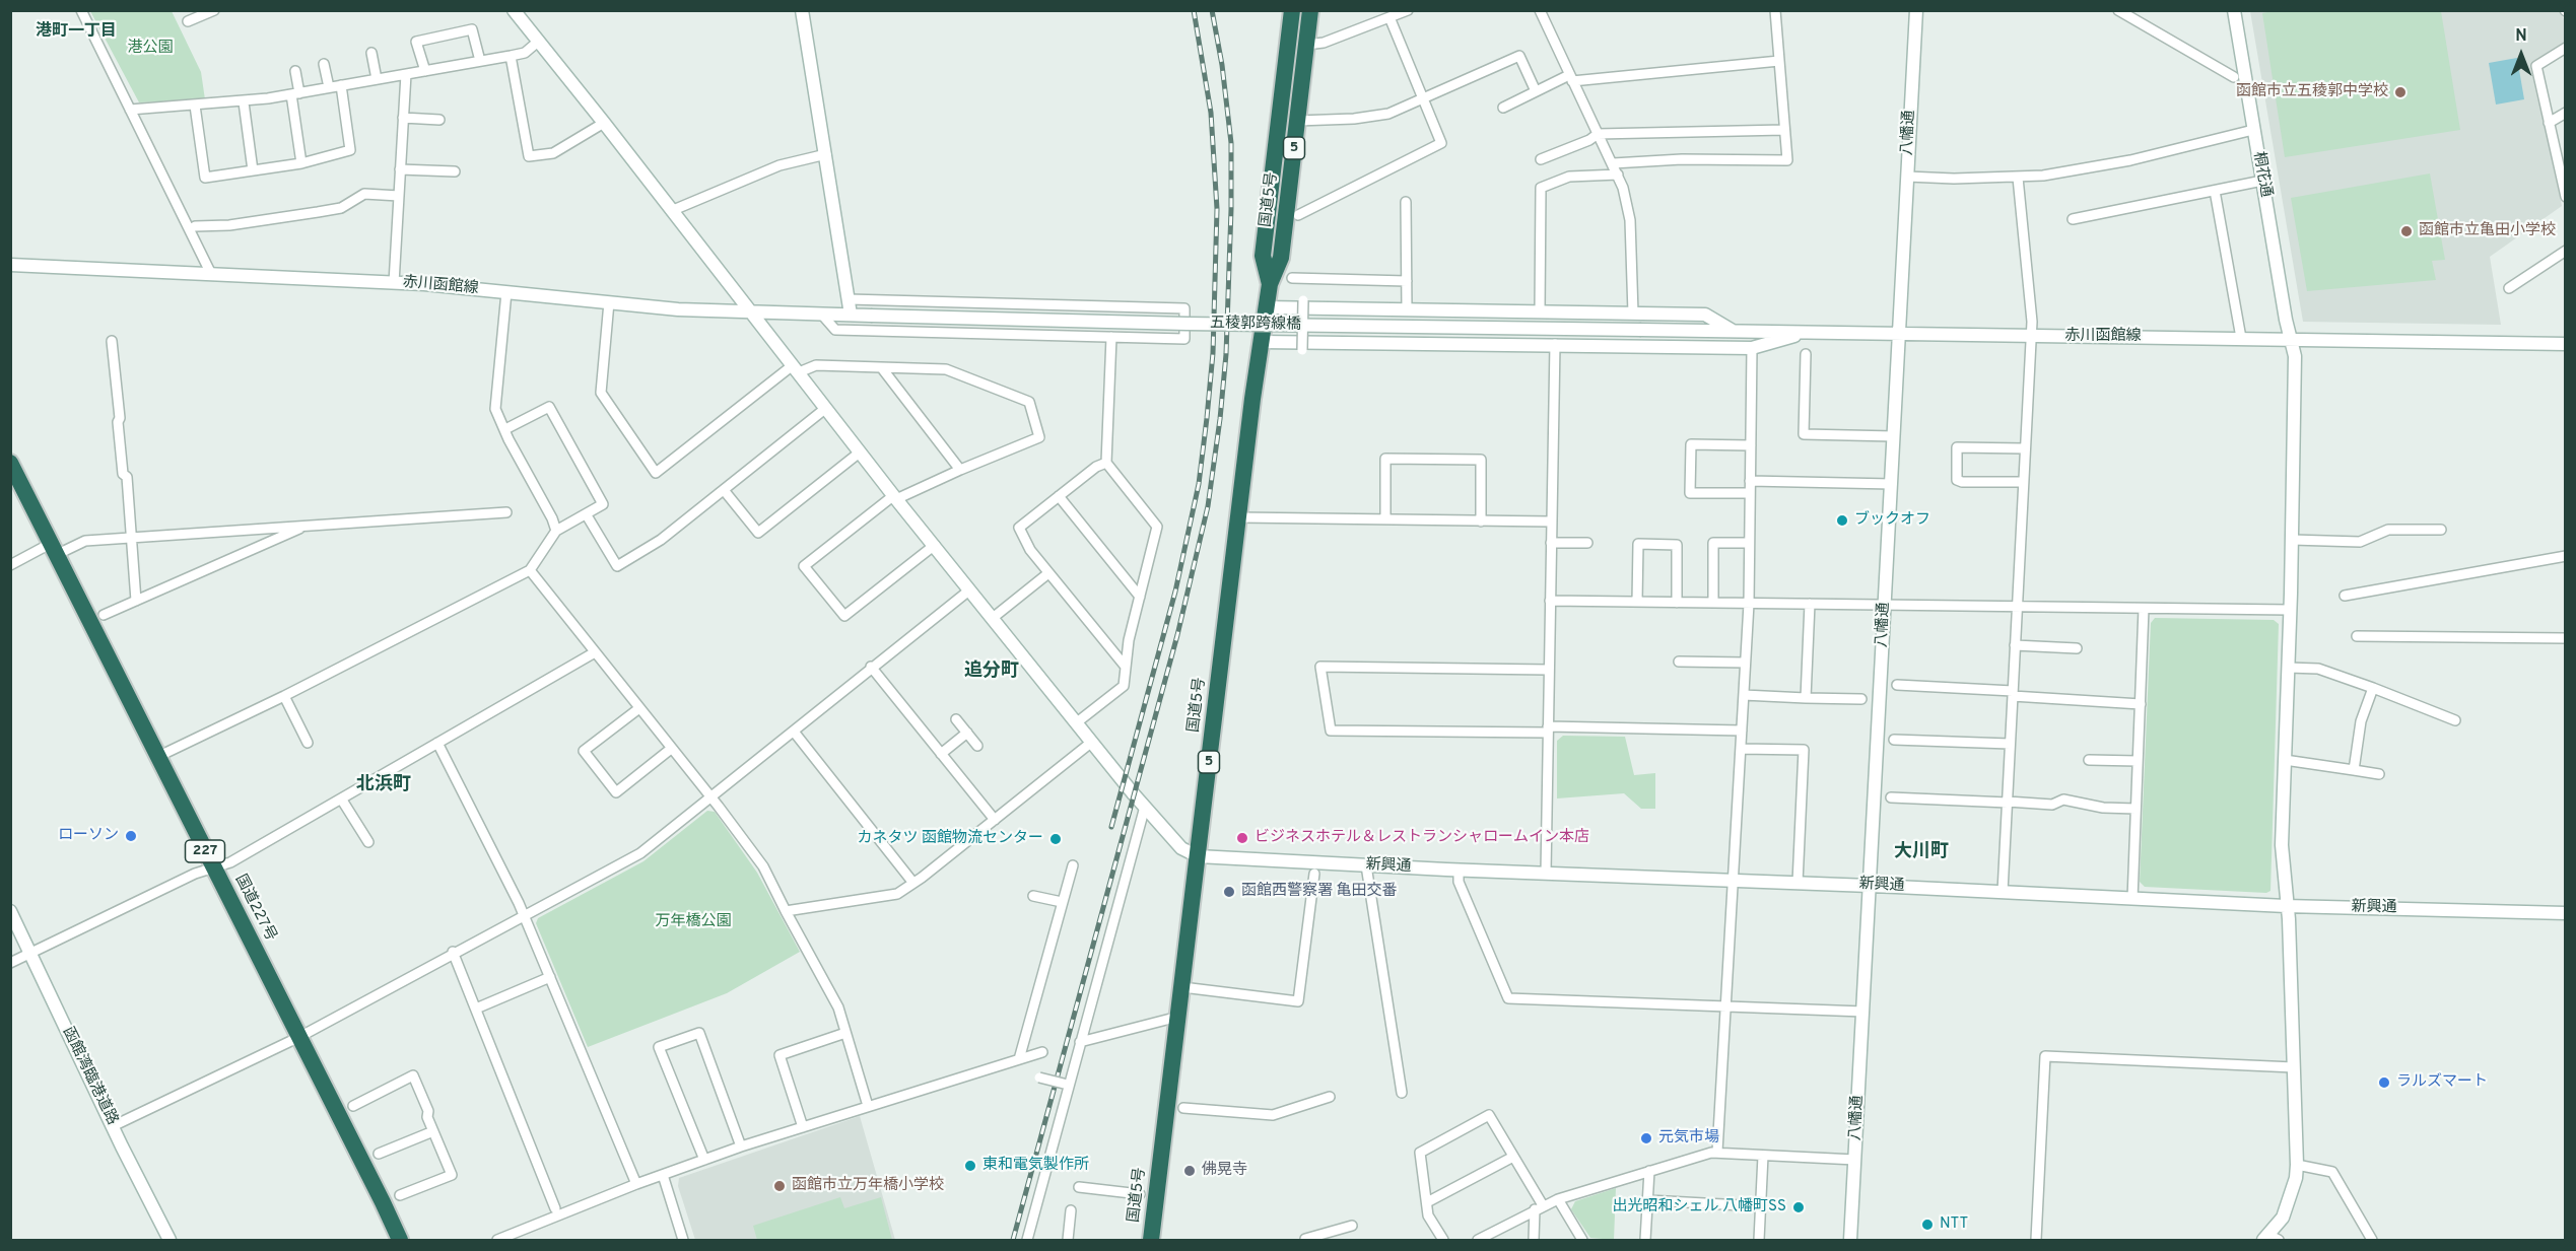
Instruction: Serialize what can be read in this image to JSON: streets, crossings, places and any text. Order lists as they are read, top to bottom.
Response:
{
  "streets": {
    "highway": [
      "5",
      "国道5号",
      "227",
      "国道227号"
    ],
    "street": [
      "八幡通",
      "桐花通",
      "赤川函館線",
      "五稜郭跨線橋",
      "新興通",
      "函館湾臨港道路"
    ]
  },
  "crossings": [
    ["八幡通", "赤川函館線"],
    ["八幡通", "新興通"],
    ["桐花通", "赤川函館線"],
    ["桐花通", "新興通"],
    ["国道5号", "新興通"],
    ["赤川函館線", "五稜郭跨線橋"]
  ],
  "districts": [
    "港町一丁目",
    "追分町",
    "北浜町",
    "大川町"
  ],
  "parks": ["港公園", "万年橋公園"],
  "places": [
    "函館市立五稜郭中学校",
    "函館市立亀田小学校",
    "ブックオフ",
    "ローソン",
    "ビジネスホテル＆レストランシャロームイン本店",
    "カネタツ 函館物流センター",
    "函館西警察署 亀田交番",
    "ラルズマート",
    "元気市場",
    "東和電気製作所",
    "佛晃寺",
    "函館市立万年橋小学校",
    "出光昭和シェル 八幡町SS",
    "NTT"
  ],
  "north": "top"
}
